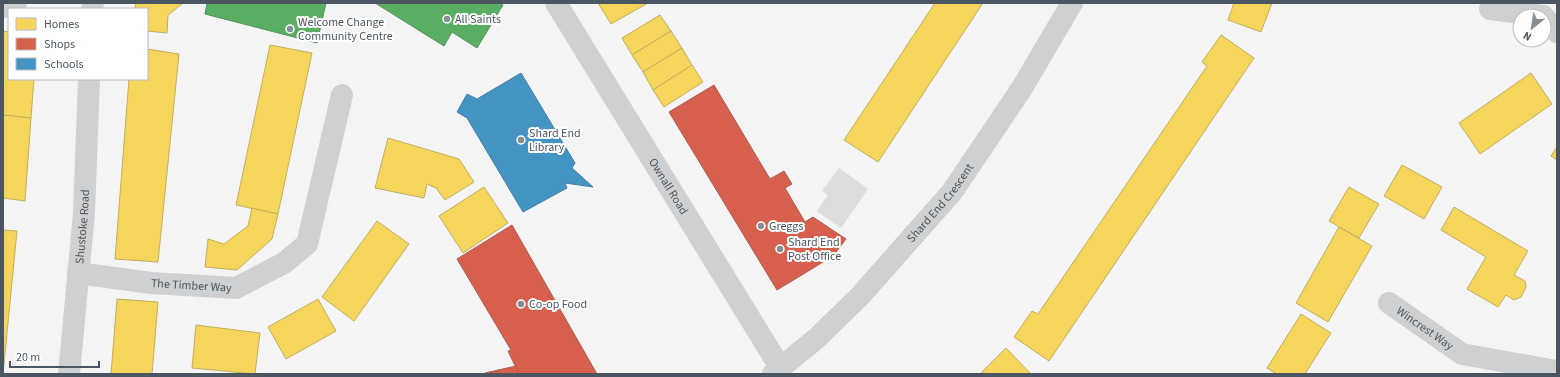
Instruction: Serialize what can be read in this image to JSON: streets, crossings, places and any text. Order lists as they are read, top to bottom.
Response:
{
  "streets": {
    "street": [
      "Ownall Road",
      "Shard End Crescent",
      "Shustoke Road",
      "The Timber Way",
      "Wincrest Way"
    ]
  },
  "crossings": [
    ["Ownall Road", "Shard End Crescent"],
    ["Shustoke Road", "The Timber Way"]
  ],
  "places": [
    "All Saints",
    "Welcome Change Community Centre",
    "Shard End Library",
    "Greggs",
    "Shard End Post Office",
    "Co-op Food"
  ],
  "legend": ["Homes", "Shops", "Schools"],
  "scale_bar": "20 m",
  "north": "bottom left"
}
